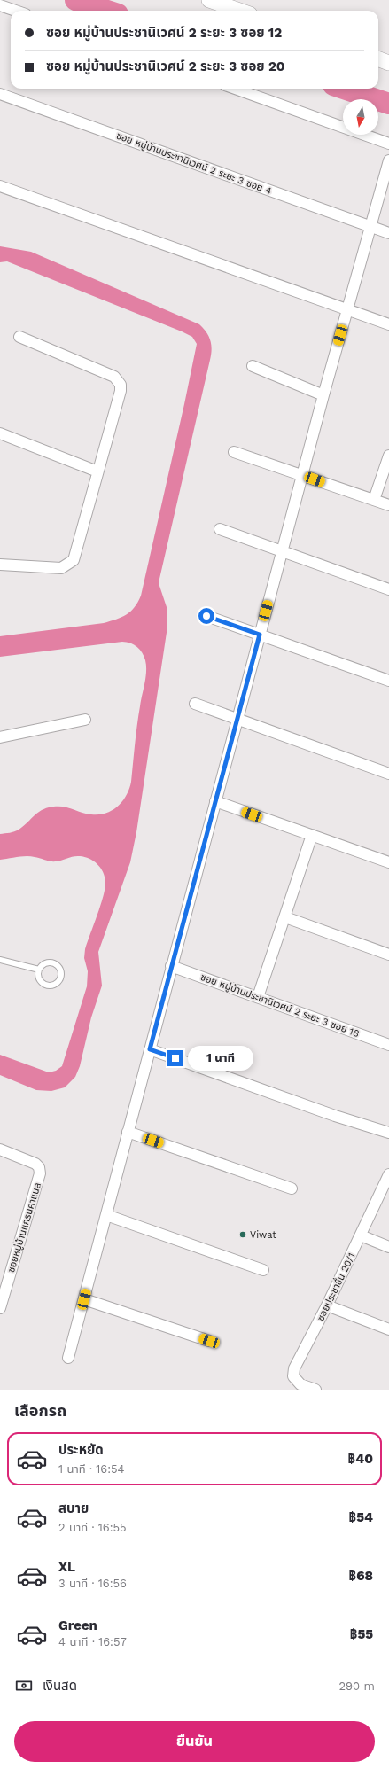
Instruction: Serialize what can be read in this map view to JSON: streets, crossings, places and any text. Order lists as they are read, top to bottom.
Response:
{
  "streets": {
    "street": [
      "ซอย หมู่บ้านประชานิเวศน์ 2 ระยะ 3 ซอย 4",
      "ซอย หมู่บ้านประชานิเวศน์ 2 ระยะ 3 ซอย 18",
      "ซอยหมู่บ้านแกรนคาแนล",
      "ซอยประชาชื่น 20/1"
    ]
  },
  "places": ["Viwat"],
  "north": "bottom",
  "page": {
    "banner": ["ซอย หมู่บ้านประชานิเวศน์ 2 ระยะ 3 ซอย 12", "ซอย หมู่บ้านประชานิเวศน์ 2 ระยะ 3 ซอย 20"],
    "bubble": "1 นาที",
    "heading": "เลือกรถ",
    "list": [
      {
        "name": "ประหยัด",
        "note": "1 นาที · 16:54",
        "value": "฿40"
      },
      {
        "name": "สบาย",
        "note": "2 นาที · 16:55",
        "value": "฿54"
      },
      {
        "name": "XL",
        "note": "3 นาที · 16:56",
        "value": "฿68"
      },
      {
        "name": "Green",
        "note": "4 นาที · 16:57",
        "value": "฿55"
      }
    ],
    "pay": ["เงินสด", "290 m"],
    "buttons": "ยืนยัน"
  }
}
